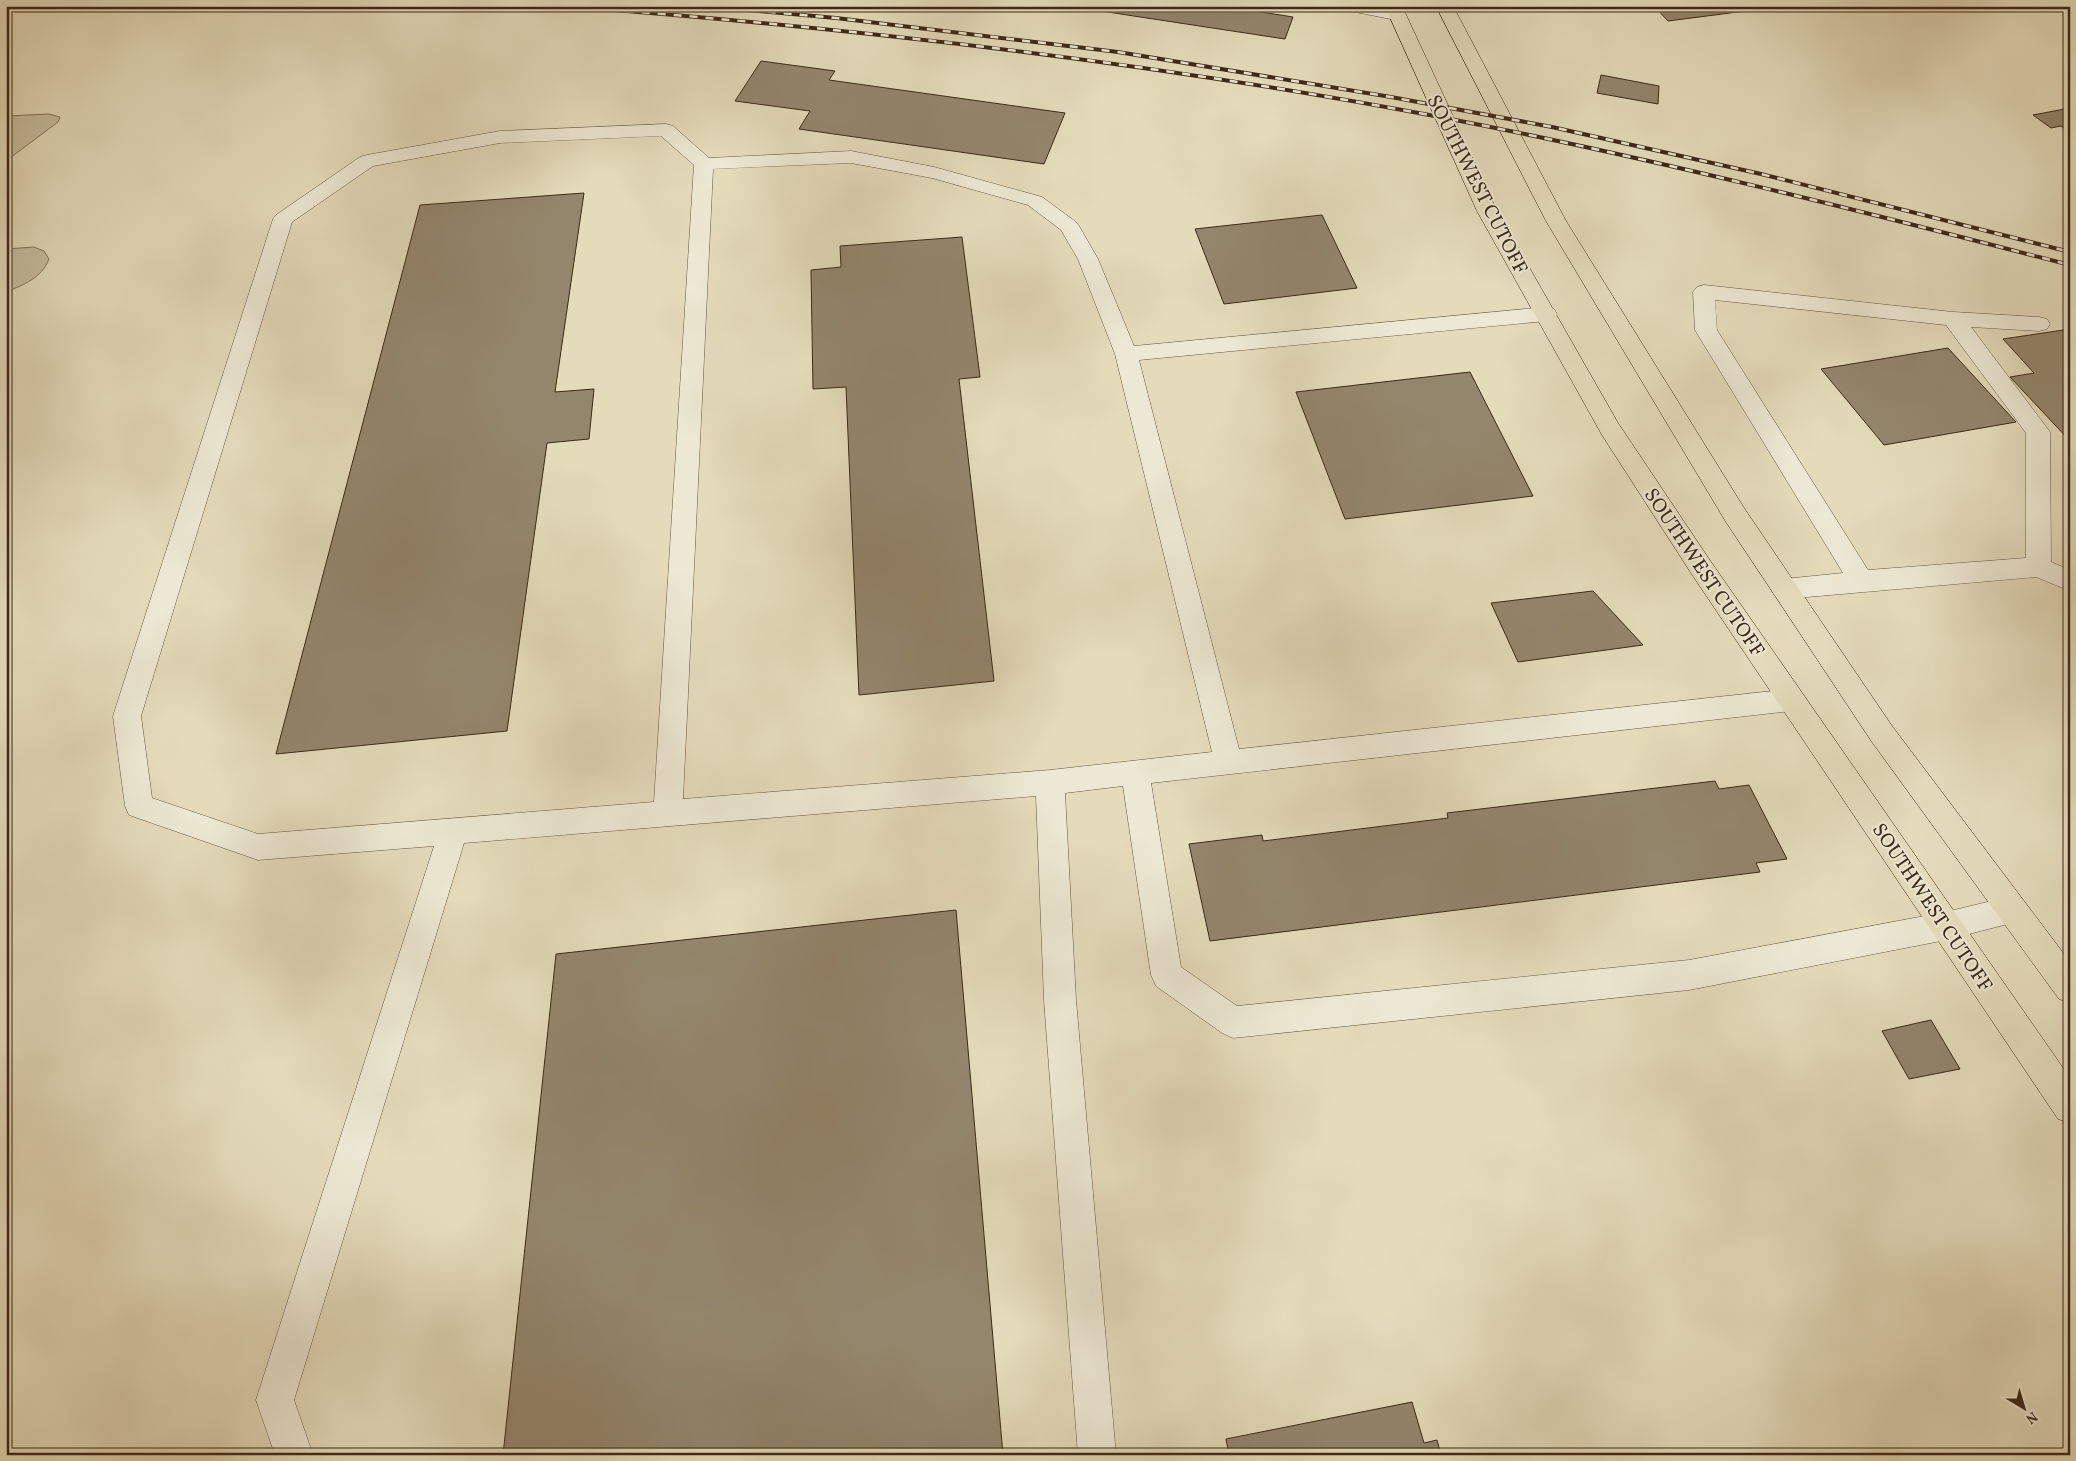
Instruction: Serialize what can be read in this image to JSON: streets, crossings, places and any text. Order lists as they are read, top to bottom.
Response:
{
  "streets": {
    "main road": ["SOUTHWEST CUTOFF"]
  },
  "north": "bottom right"
}
